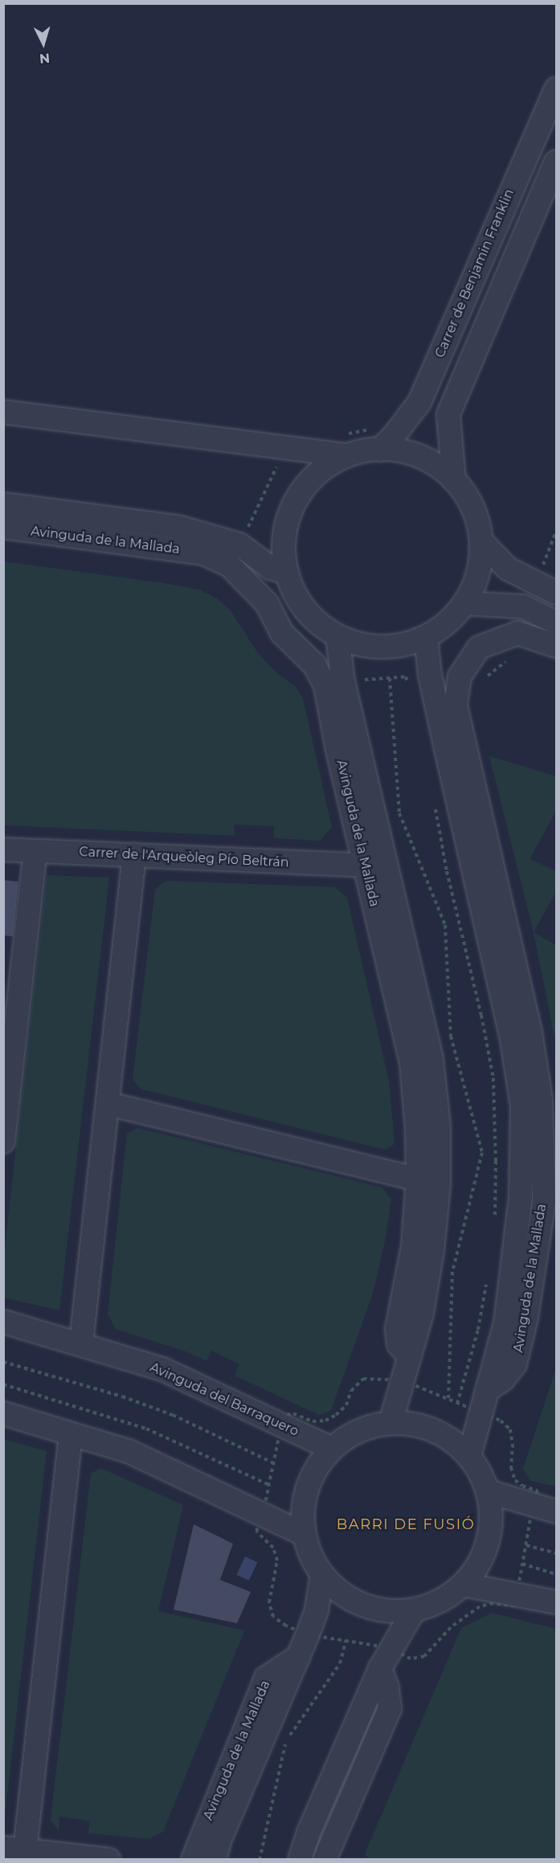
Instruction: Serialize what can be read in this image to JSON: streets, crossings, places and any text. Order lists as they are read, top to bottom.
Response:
{
  "streets": {
    "street": [
      "Carrer de Benjamin Franklin",
      "Avinguda de la Mallada",
      "Carrer de l'Arqueòleg Pío Beltrán",
      "Avinguda del Barraquero"
    ]
  },
  "crossings": [
    ["Avinguda de la Mallada", "Carrer de l'Arqueòleg Pío Beltrán"]
  ],
  "districts": ["BARRI DE FUSIÓ"],
  "north": "bottom"
}
